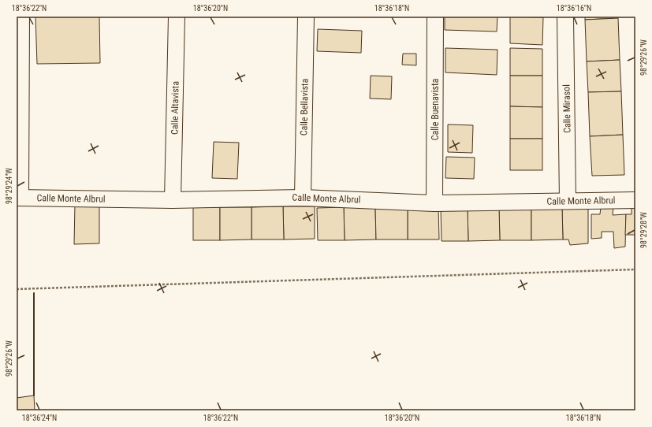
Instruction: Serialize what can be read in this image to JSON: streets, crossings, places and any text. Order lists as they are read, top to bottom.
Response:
{
  "streets": {
    "street": [
      "Calle Bellavista",
      "Calle Altavista",
      "Calle Mirasol",
      "Calle Buenavista",
      "Calle Monte Albrul"
    ]
  },
  "crossings": [
    ["Calle Bellavista", "Calle Monte Albrul"],
    ["Calle Altavista", "Calle Monte Albrul"],
    ["Calle Mirasol", "Calle Monte Albrul"],
    ["Calle Buenavista", "Calle Monte Albrul"]
  ],
  "coordinates": [
    "18°36'22\"N",
    "18°36'20\"N",
    "18°36'18\"N",
    "18°36'16\"N",
    "98°29'26\"W",
    "98°29'24\"W",
    "98°29'28\"W",
    "18°36'24\"N"
  ]
}
